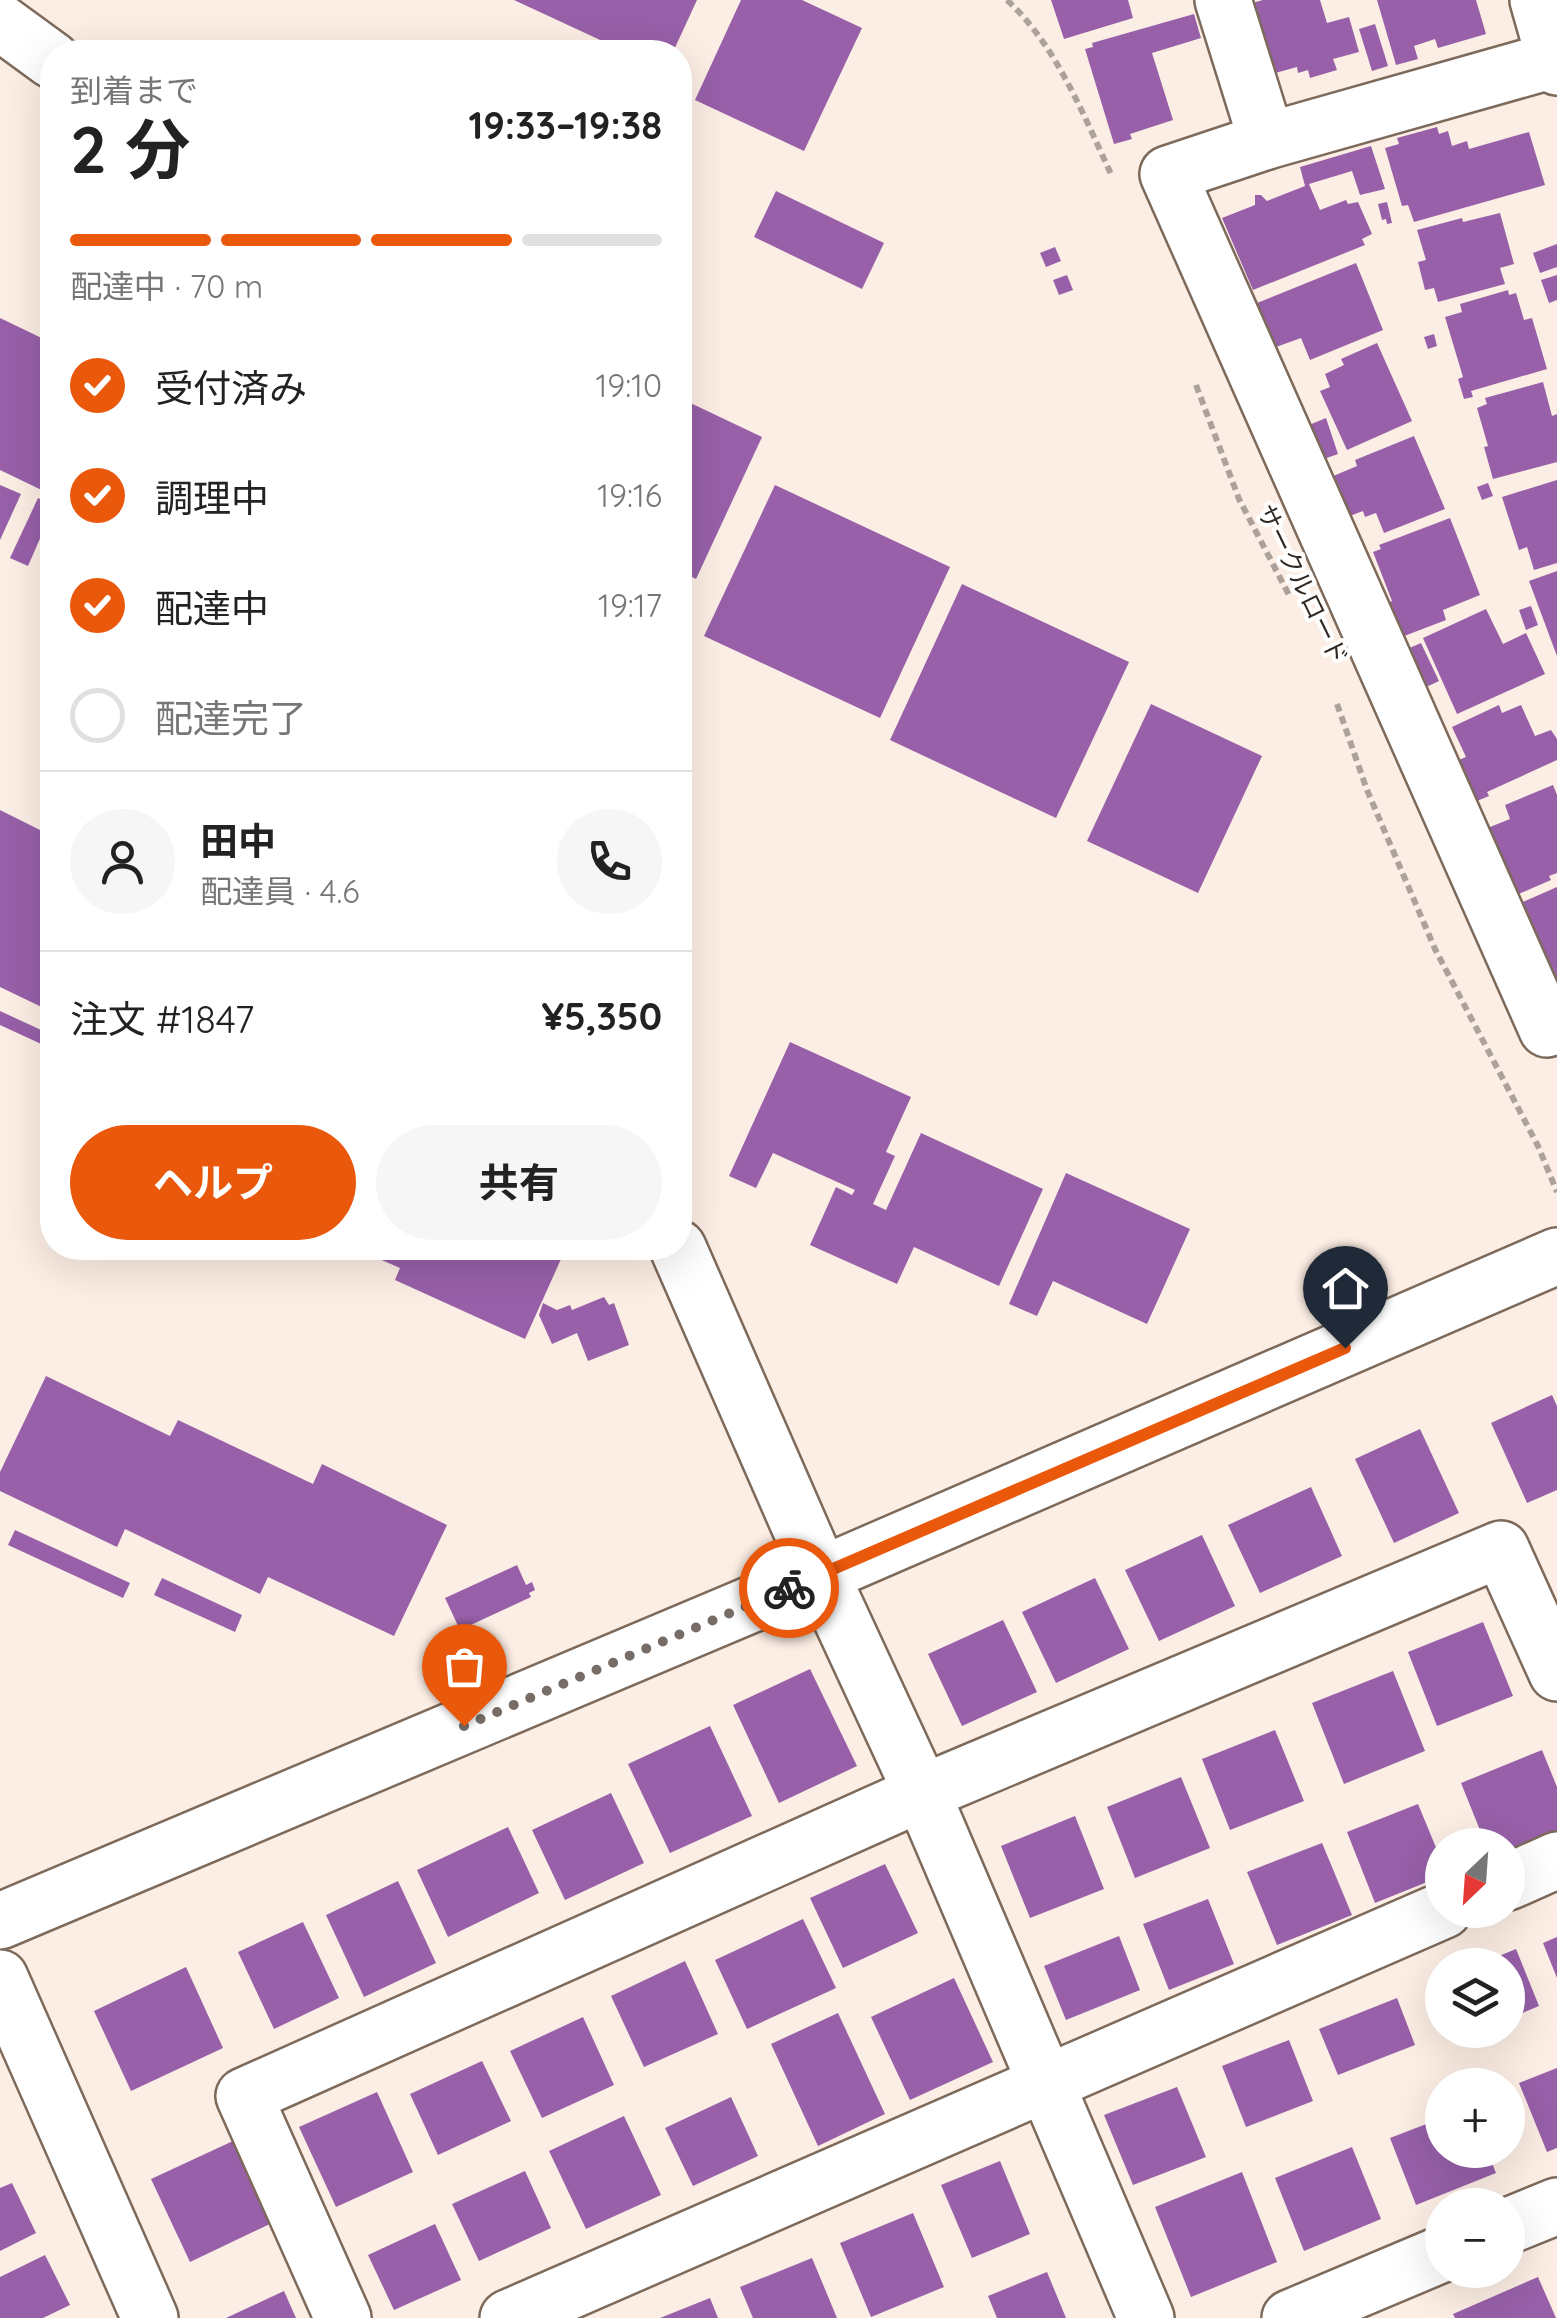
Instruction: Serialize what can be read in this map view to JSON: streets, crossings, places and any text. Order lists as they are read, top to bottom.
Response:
{
  "streets": {
    "path": ["サークルロード"]
  },
  "north": "bottom left",
  "page": {
    "heading": ["2 分", "到着まで", "19:33–19:38"],
    "panel": [
      "田中",
      "配達員 · 4.6",
      "注文 #1847",
      "¥5,350"
    ],
    "bar": "配達中 · 70 m",
    "list": [
      ["受付済み", "19:10"],
      ["調理中", "19:16"],
      ["配達中", "19:17"],
      "配達完了"
    ],
    "buttons": ["ヘルプ", "共有"],
    "map_buttons": ["+", "−"]
  }
}
